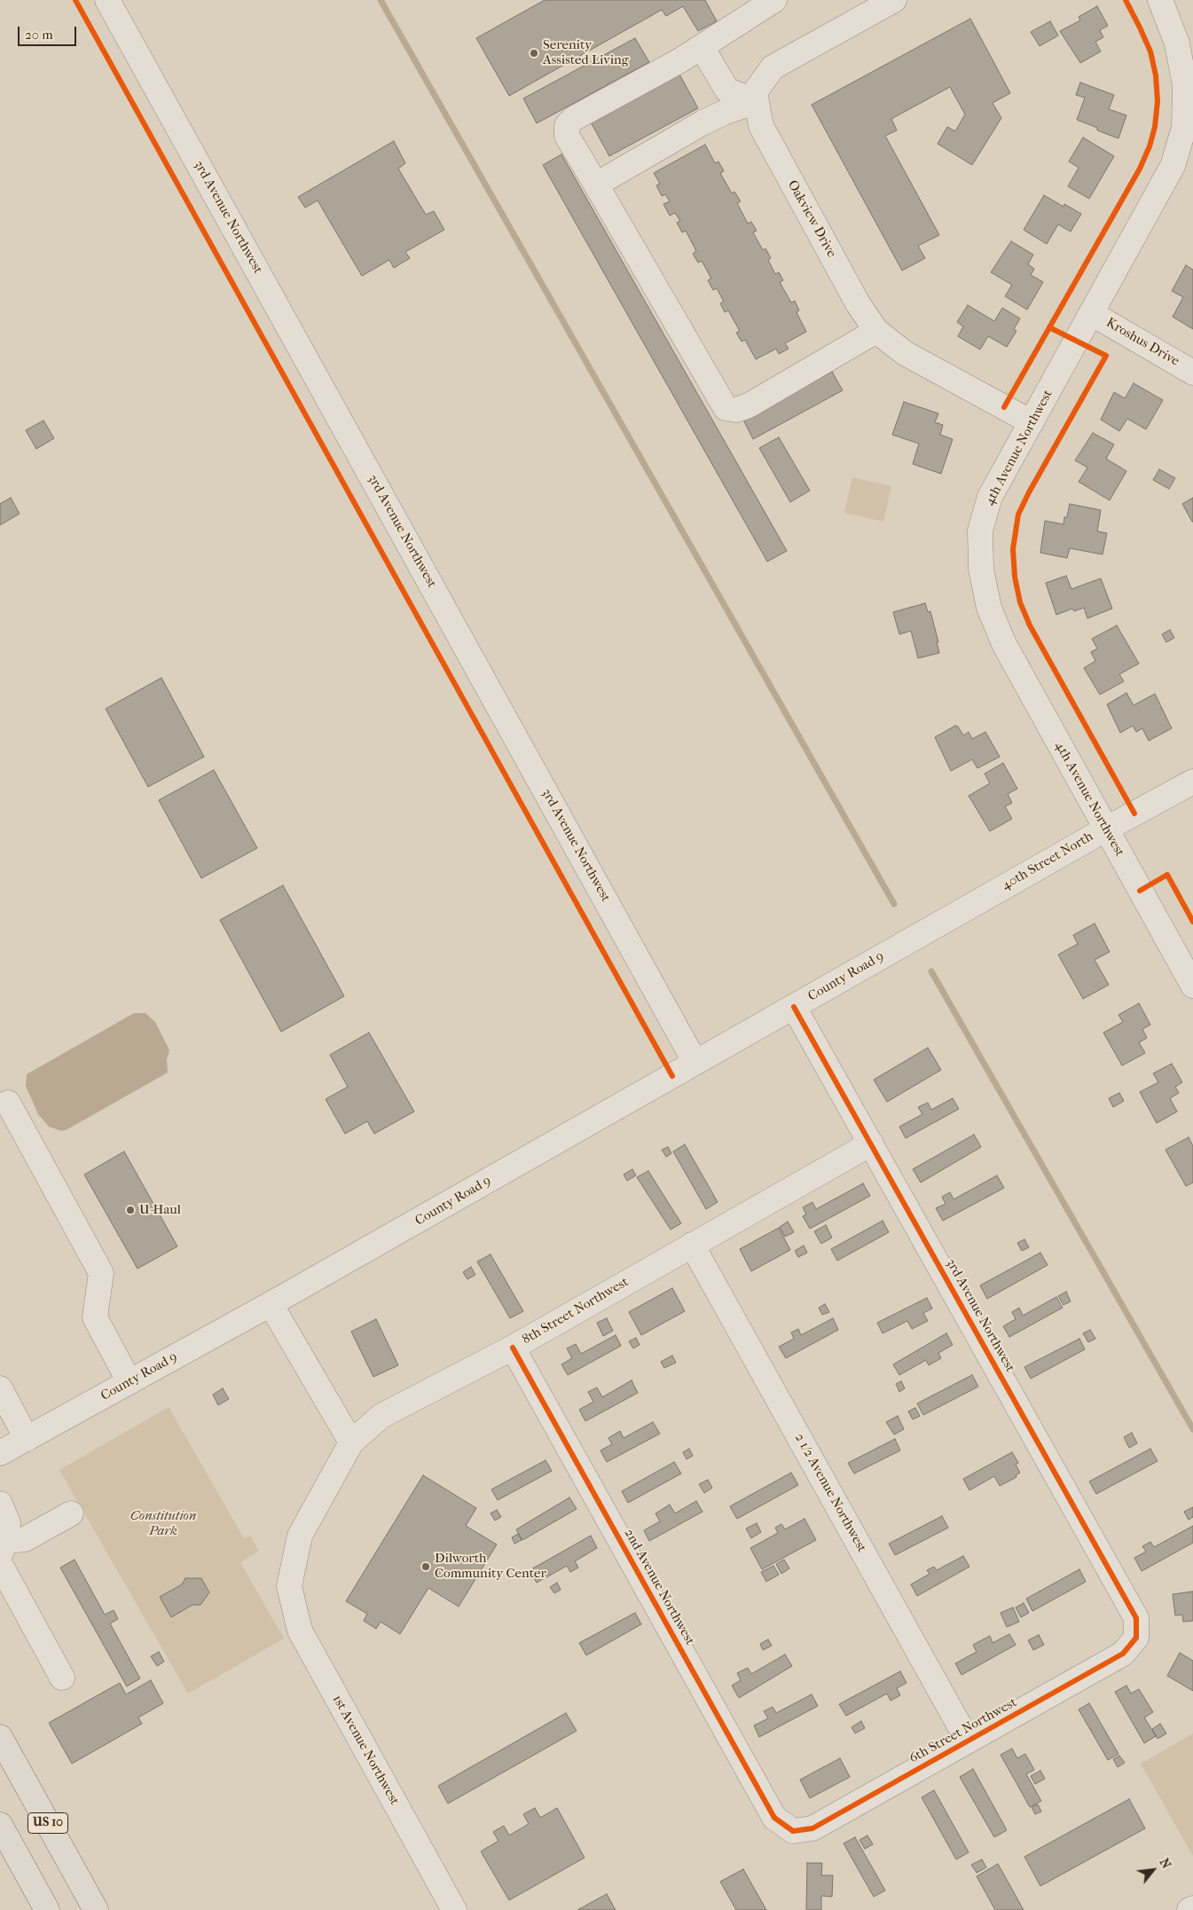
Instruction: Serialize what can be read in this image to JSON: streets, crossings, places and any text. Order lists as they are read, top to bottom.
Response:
{
  "streets": {
    "main road": ["US 10"],
    "street": [
      "3rd Avenue Northwest",
      "Oakview Drive",
      "Kroshus Drive",
      "4th Avenue Northwest",
      "40th Street North",
      "County Road 9",
      "8th Street Northwest",
      "2 1/2 Avenue Northwest",
      "2nd Avenue Northwest",
      "6th Street Northwest",
      "1st Avenue Northwest"
    ]
  },
  "crossings": [
    ["3rd Avenue Northwest", "County Road 9"],
    ["3rd Avenue Northwest", "8th Street Northwest"],
    ["3rd Avenue Northwest", "6th Street Northwest"],
    ["Oakview Drive", "4th Avenue Northwest"],
    ["Kroshus Drive", "4th Avenue Northwest"],
    ["4th Avenue Northwest", "40th Street North"],
    ["40th Street North", "County Road 9"],
    ["8th Street Northwest", "2 1/2 Avenue Northwest"],
    ["8th Street Northwest", "2nd Avenue Northwest"],
    ["8th Street Northwest", "1st Avenue Northwest"],
    ["2 1/2 Avenue Northwest", "6th Street Northwest"],
    ["2nd Avenue Northwest", "6th Street Northwest"]
  ],
  "parks": ["Constitution Park"],
  "places": ["Serenity Assisted Living", "U-Haul", "Dilworth Community Center"],
  "scale_bar": "20 m",
  "north": "top right"
}
